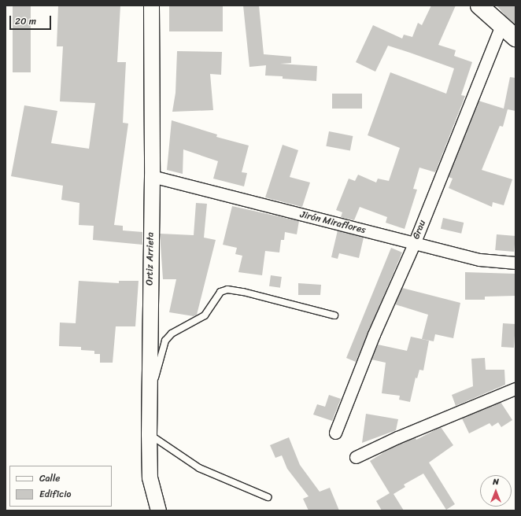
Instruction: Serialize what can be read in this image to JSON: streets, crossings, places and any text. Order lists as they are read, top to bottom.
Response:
{
  "streets": {
    "street": ["Jirón Miraflores", "Grau", "Ortiz Arrieta"]
  },
  "crossings": [
    ["Jirón Miraflores", "Grau"],
    ["Jirón Miraflores", "Ortiz Arrieta"]
  ],
  "legend": ["Calle", "Edificio"],
  "scale_bar": "20 m",
  "north": "top"
}
